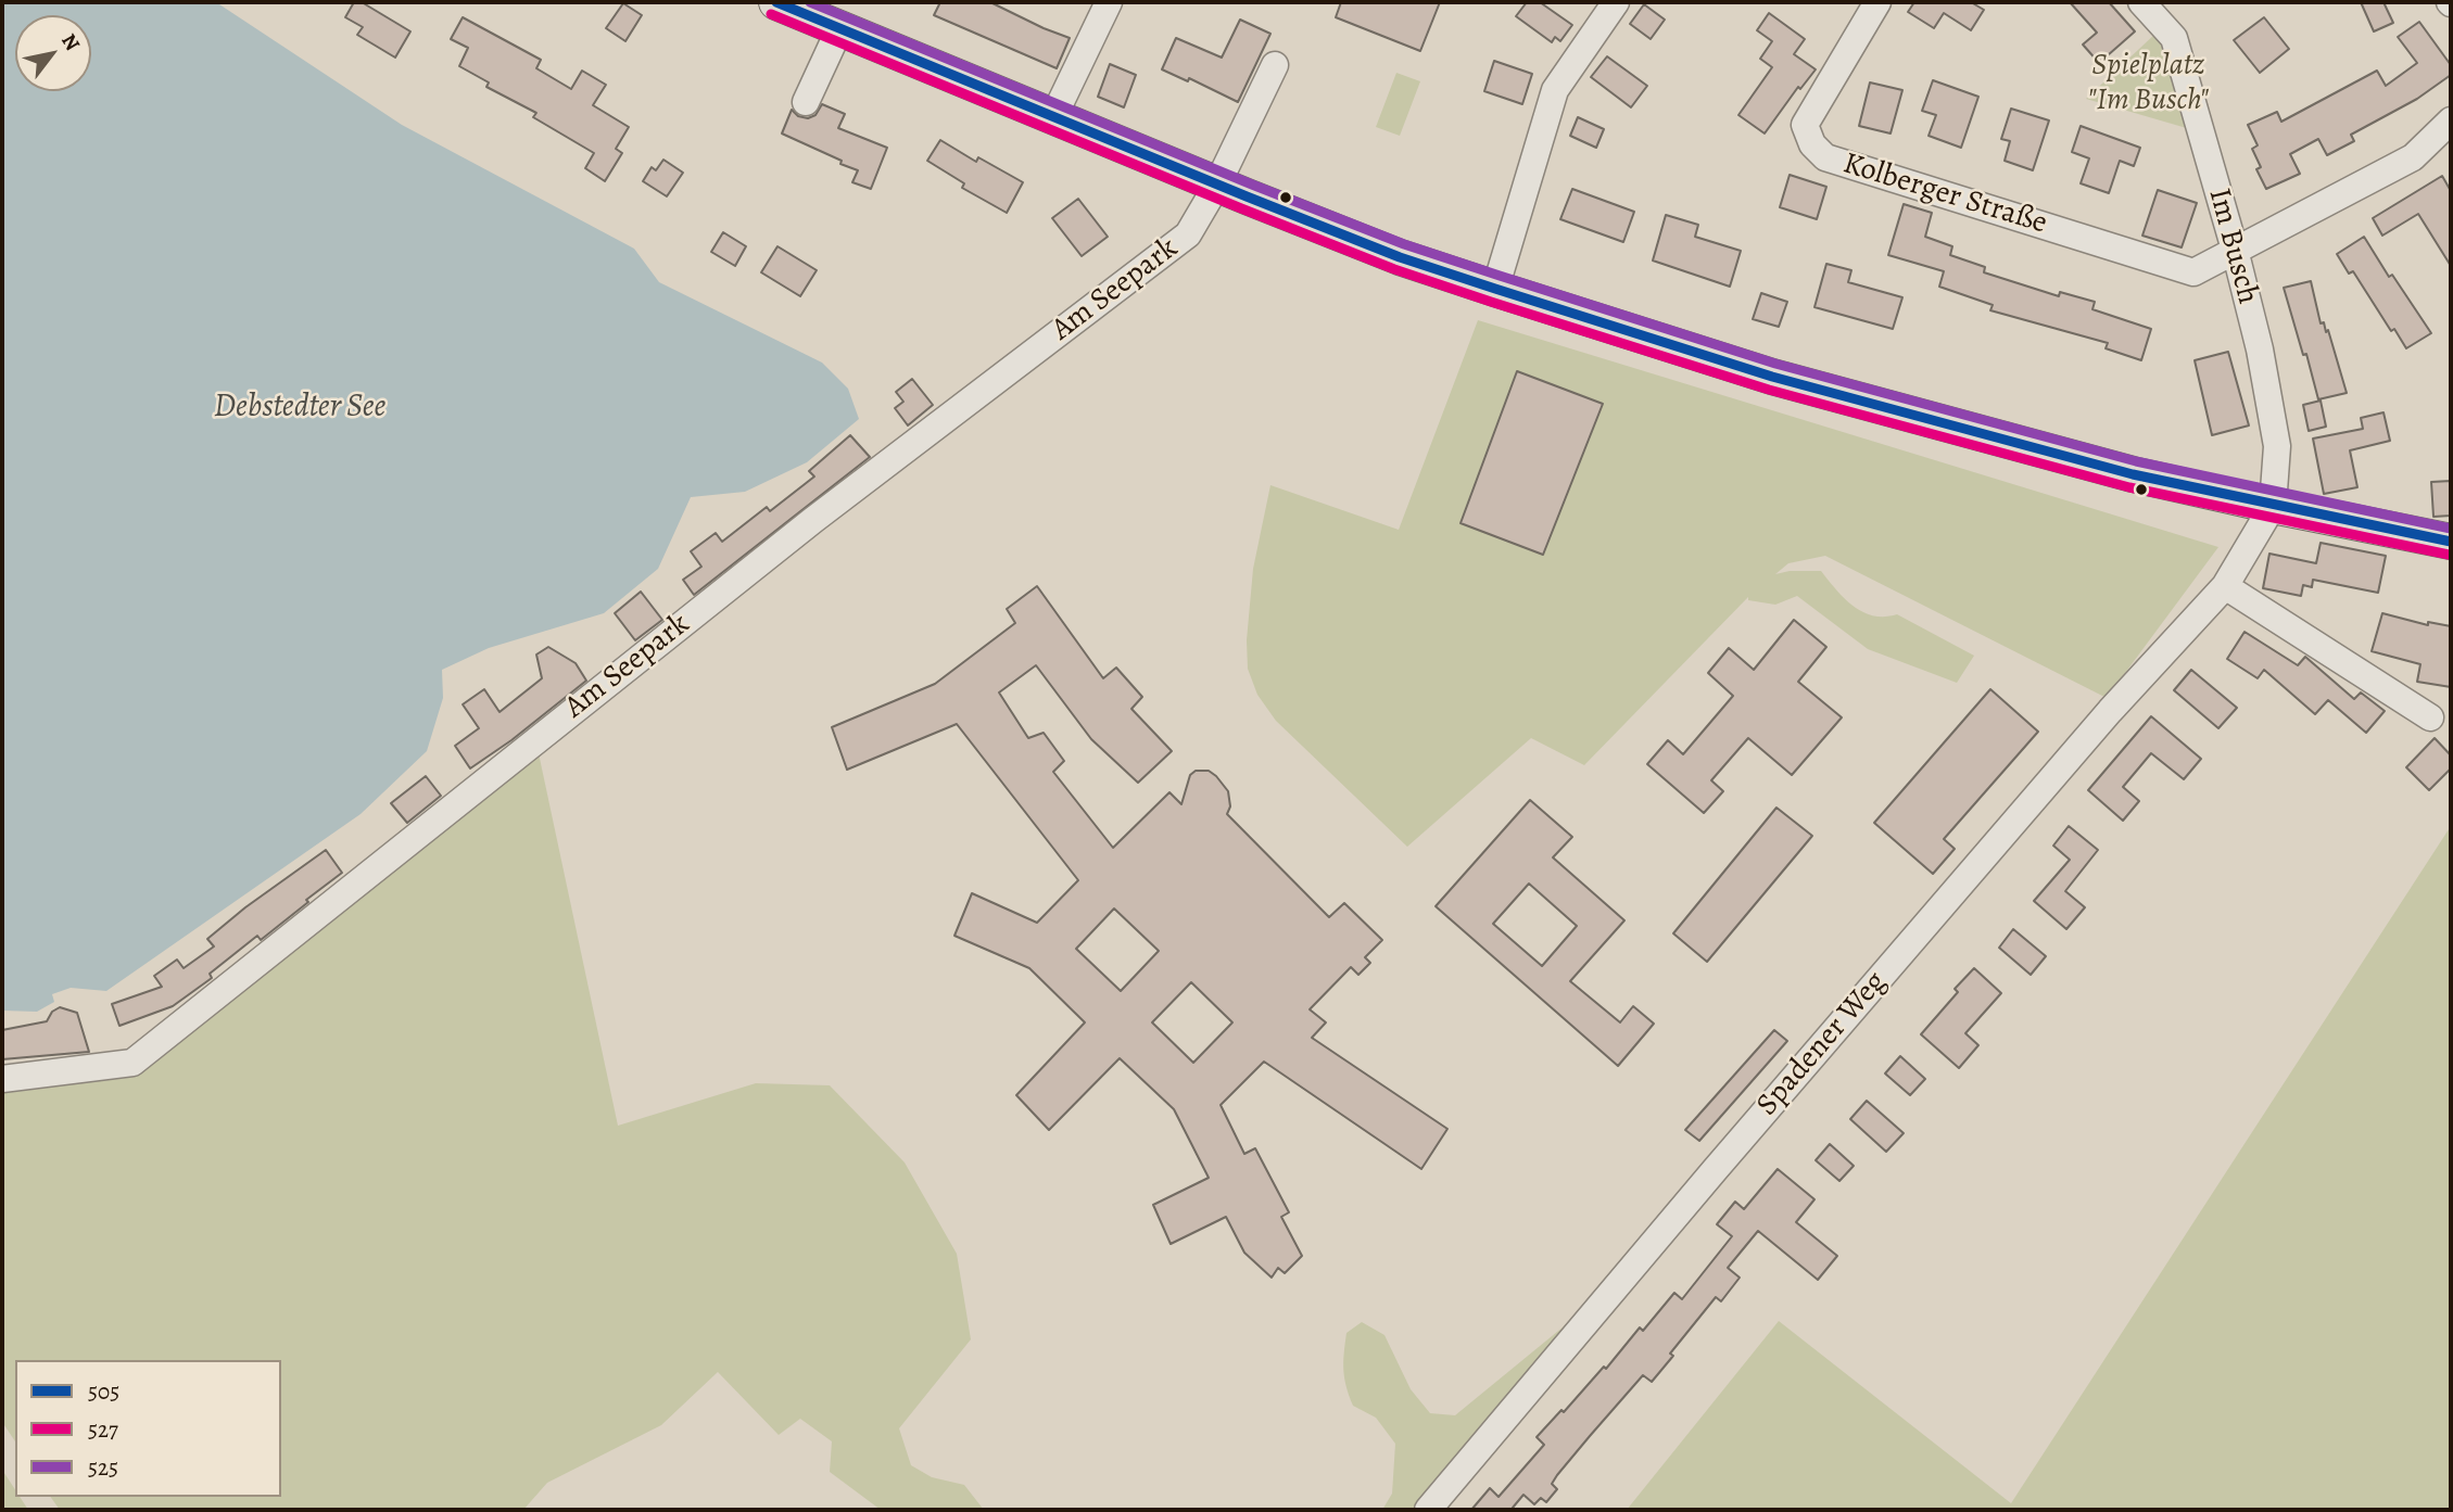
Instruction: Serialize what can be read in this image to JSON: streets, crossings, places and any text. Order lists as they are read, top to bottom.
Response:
{
  "streets": {
    "street": [
      "Kolberger Straße",
      "Im Busch",
      "Am Seepark",
      "Spadener Weg"
    ]
  },
  "crossings": [
    ["Kolberger Straße", "Im Busch"],
    ["Im Busch", "Spadener Weg"]
  ],
  "water": ["Debstedter See"],
  "parks": ["Spielplatz \"Im Busch\""],
  "lines": ["transit line 505", "transit line 525", "transit line 527"],
  "legend": ["505", "527", "525"],
  "north": "top right"
}
